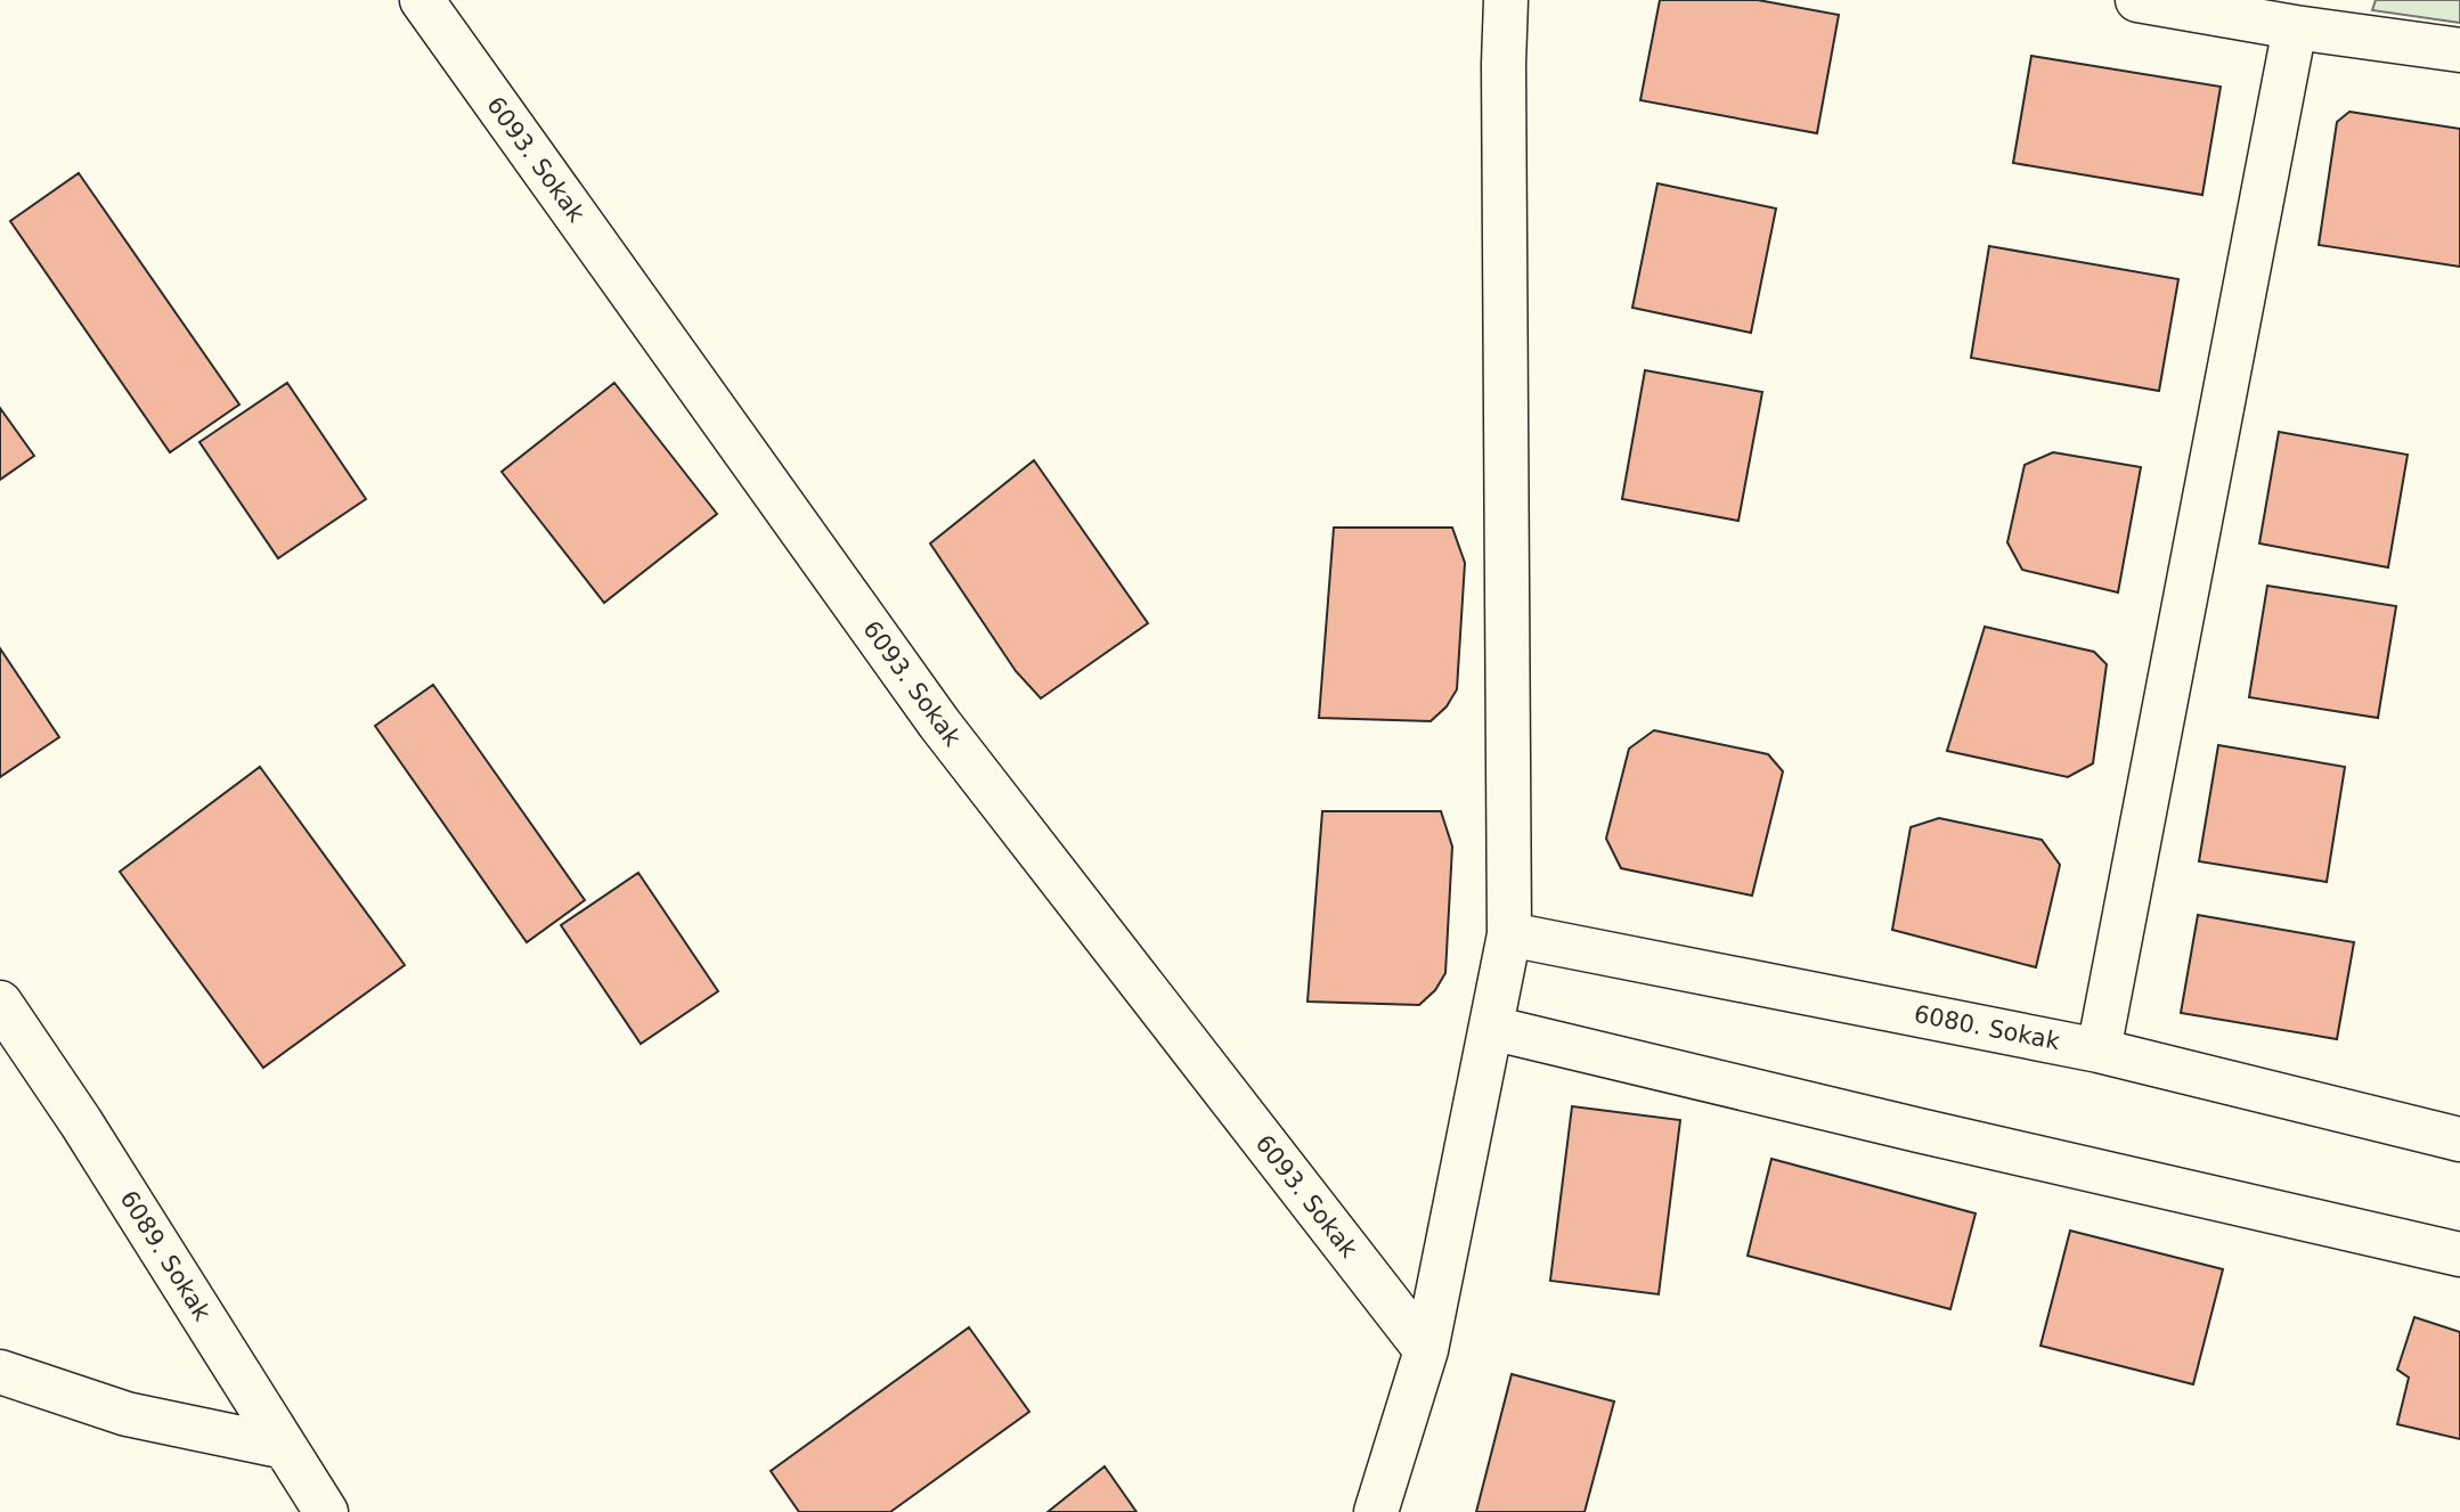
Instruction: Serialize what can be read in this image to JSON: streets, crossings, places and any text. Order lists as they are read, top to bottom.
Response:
{
  "streets": {
    "street": ["6093. Sokak", "6080. Sokak", "6089. Sokak"]
  }
}
